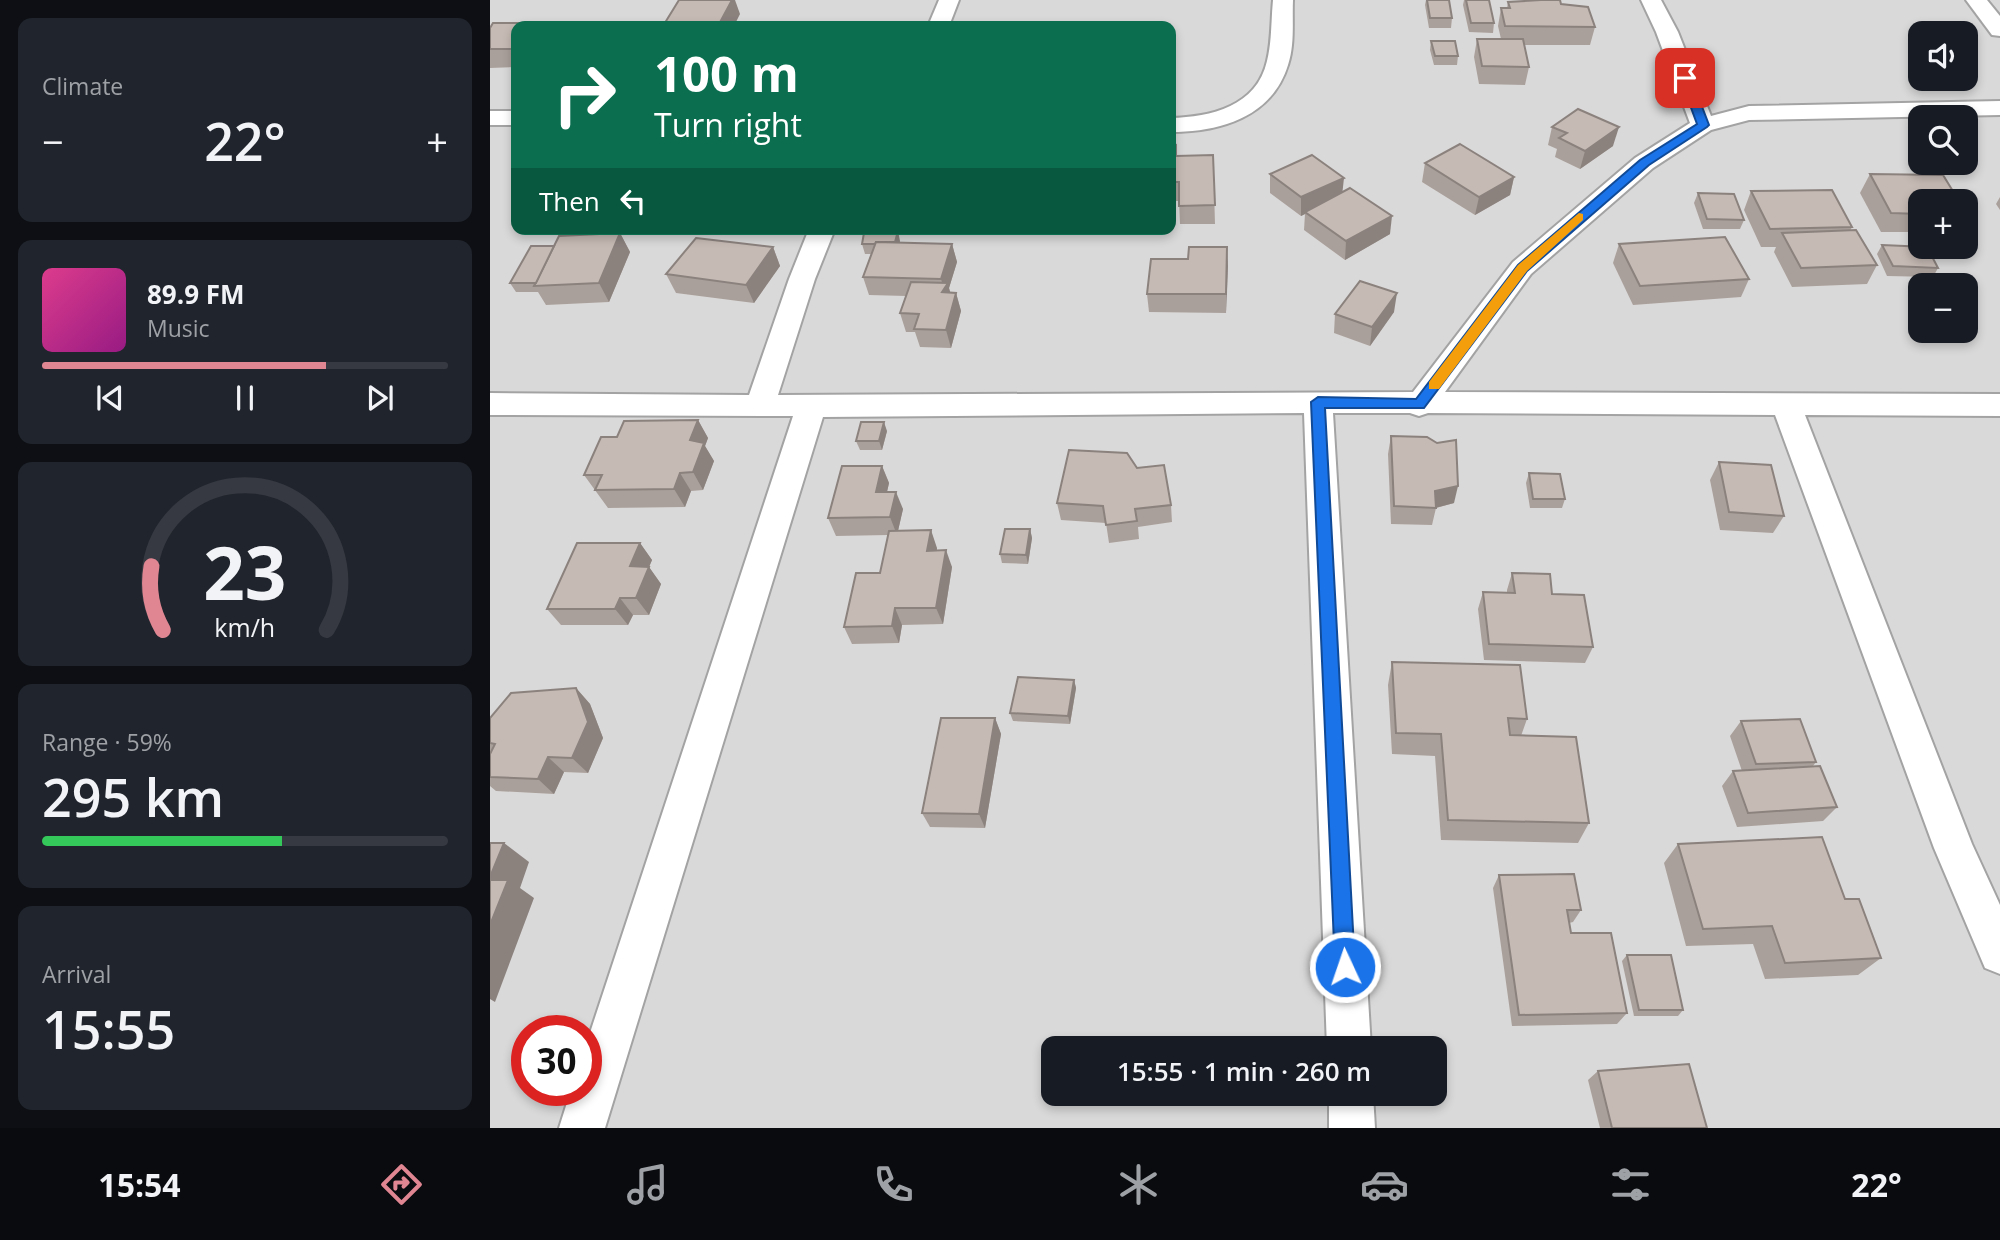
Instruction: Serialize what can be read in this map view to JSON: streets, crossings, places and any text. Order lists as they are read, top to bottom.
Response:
{
  "page": {
    "tile": [
      "Climate",
      ["Range · 59%", "295 km"],
      ["Arrival", "15:55"]
    ],
    "map_buttons": ["+", "−"],
    "turn": ["100 m", "Turn right"],
    "heat": ["−", "22°", "+"],
    "then": "Then",
    "song": ["89.9 FM", "Music"],
    "limit": "30",
    "trip": "15:55 · 1 min · 260 m",
    "tabs": ["15:54", "22°"],
    "gauge": ["23", "km/h"]
  }
}
